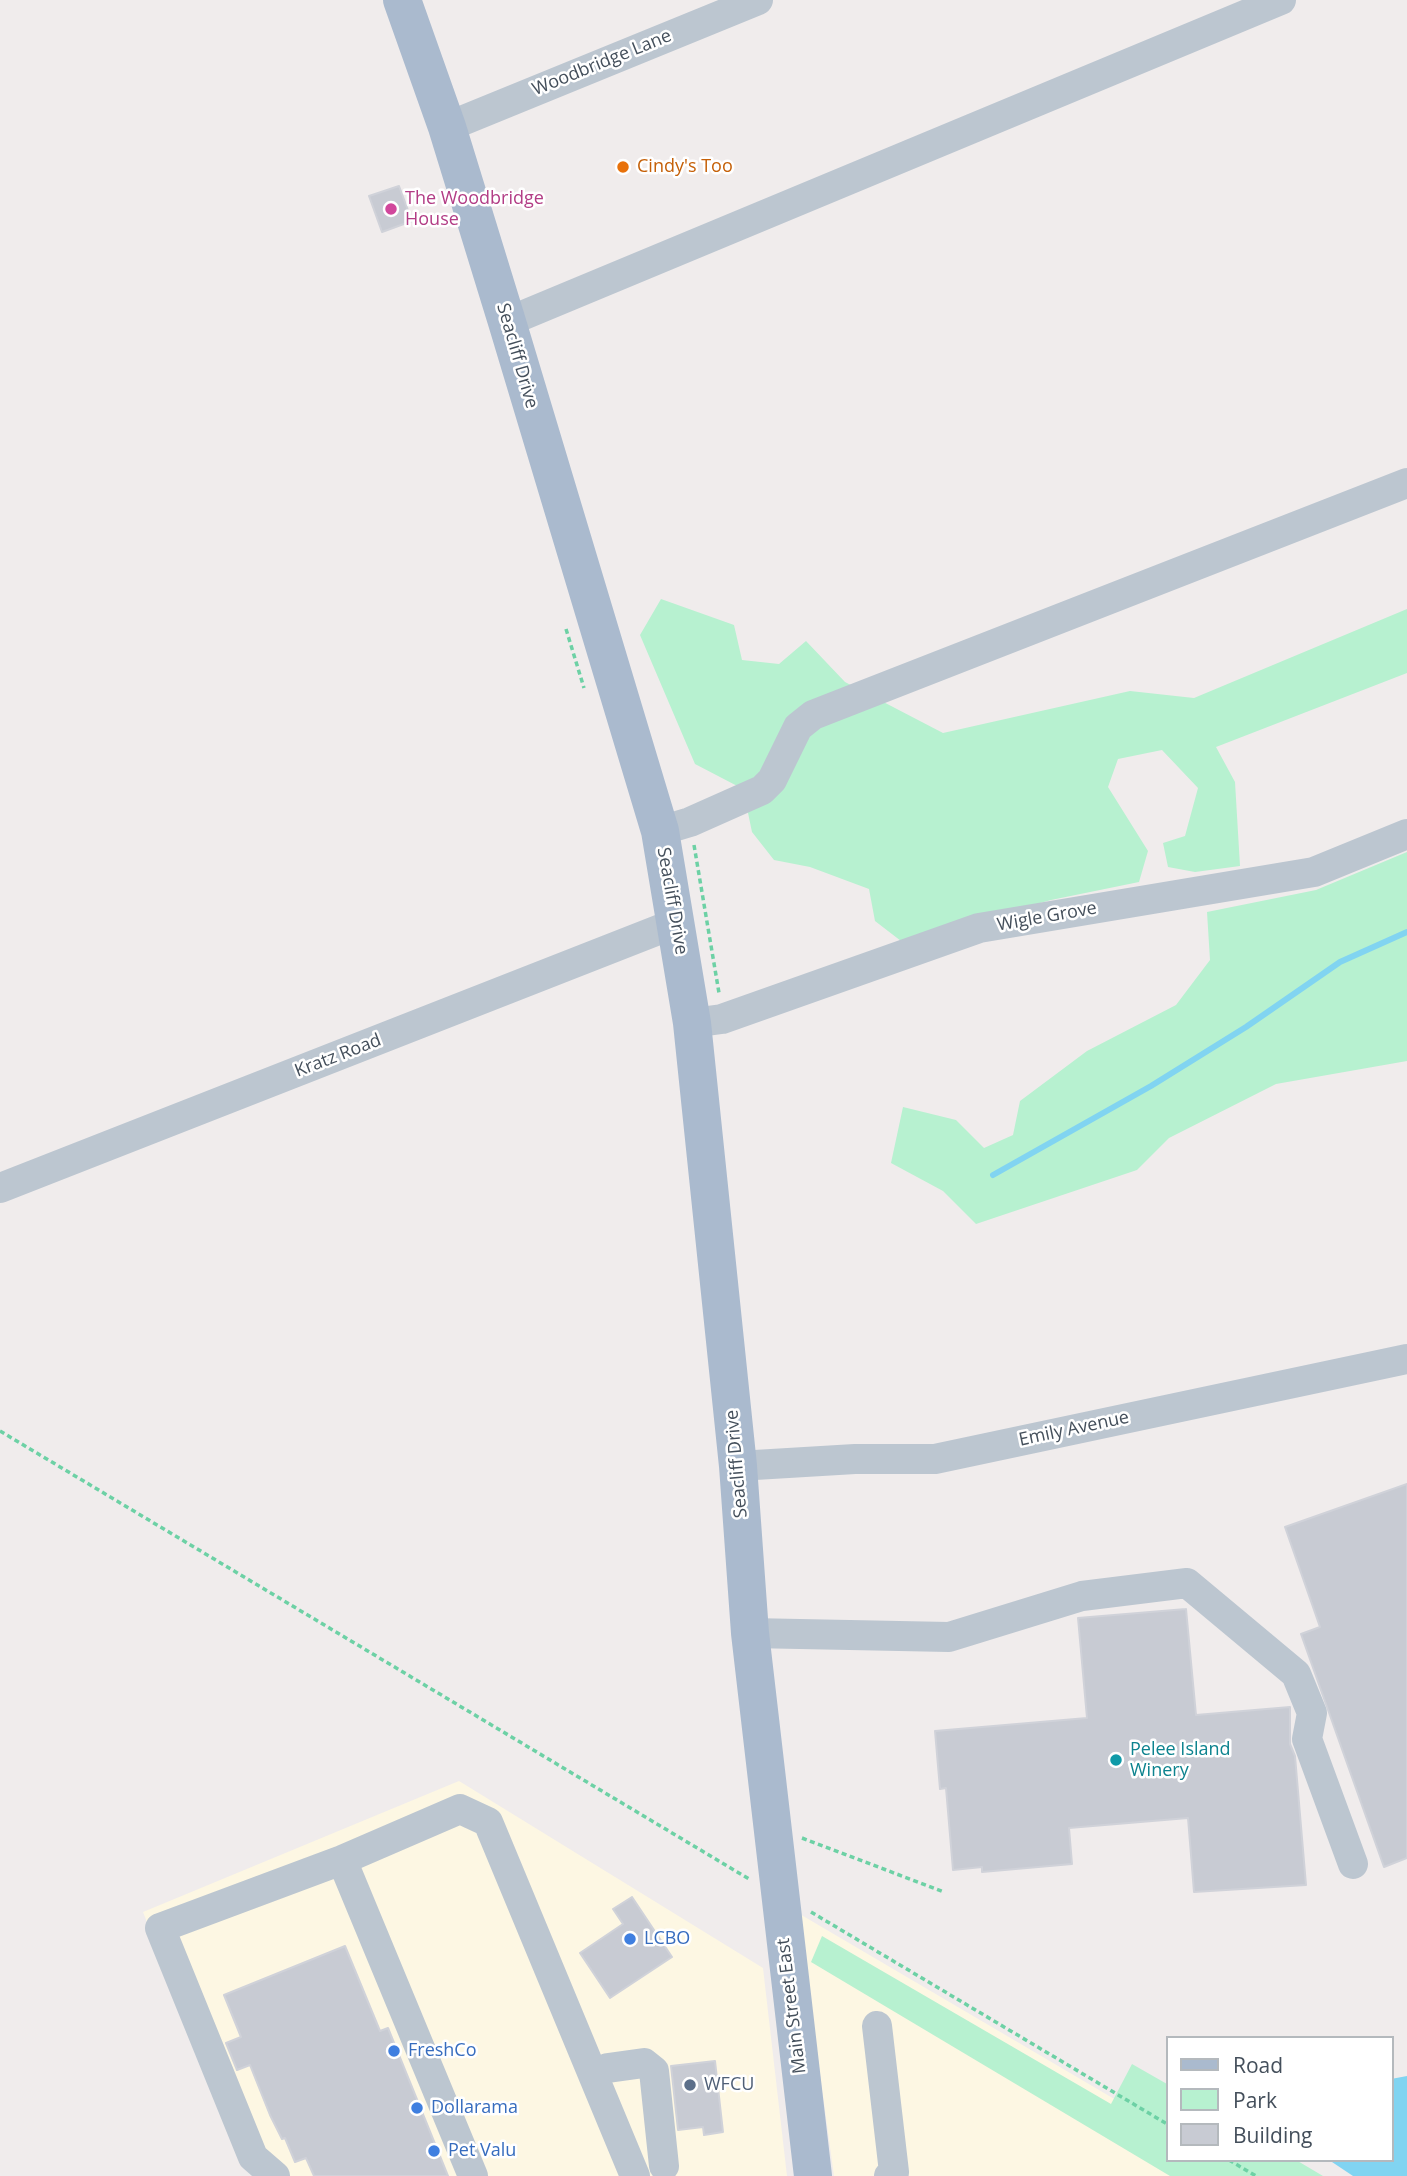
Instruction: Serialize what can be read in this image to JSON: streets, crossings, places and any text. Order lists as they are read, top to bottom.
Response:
{
  "streets": {
    "main road": ["Seacliff Drive", "Main Street East"],
    "street": [
      "Woodbridge Lane",
      "Wigle Grove",
      "Kratz Road",
      "Emily Avenue"
    ]
  },
  "crossings": [
    ["Woodbridge Lane", "Seacliff Drive"],
    ["Seacliff Drive", "Wigle Grove"],
    ["Seacliff Drive", "Kratz Road"],
    ["Seacliff Drive", "Emily Avenue"],
    ["Seacliff Drive", "Main Street East"]
  ],
  "places": [
    "Cindy's Too",
    "The Woodbridge House",
    "Pelee Island Winery",
    "LCBO",
    "FreshCo",
    "WFCU",
    "Dollarama",
    "Pet Valu"
  ],
  "legend": ["Road", "Park", "Building"]
}
